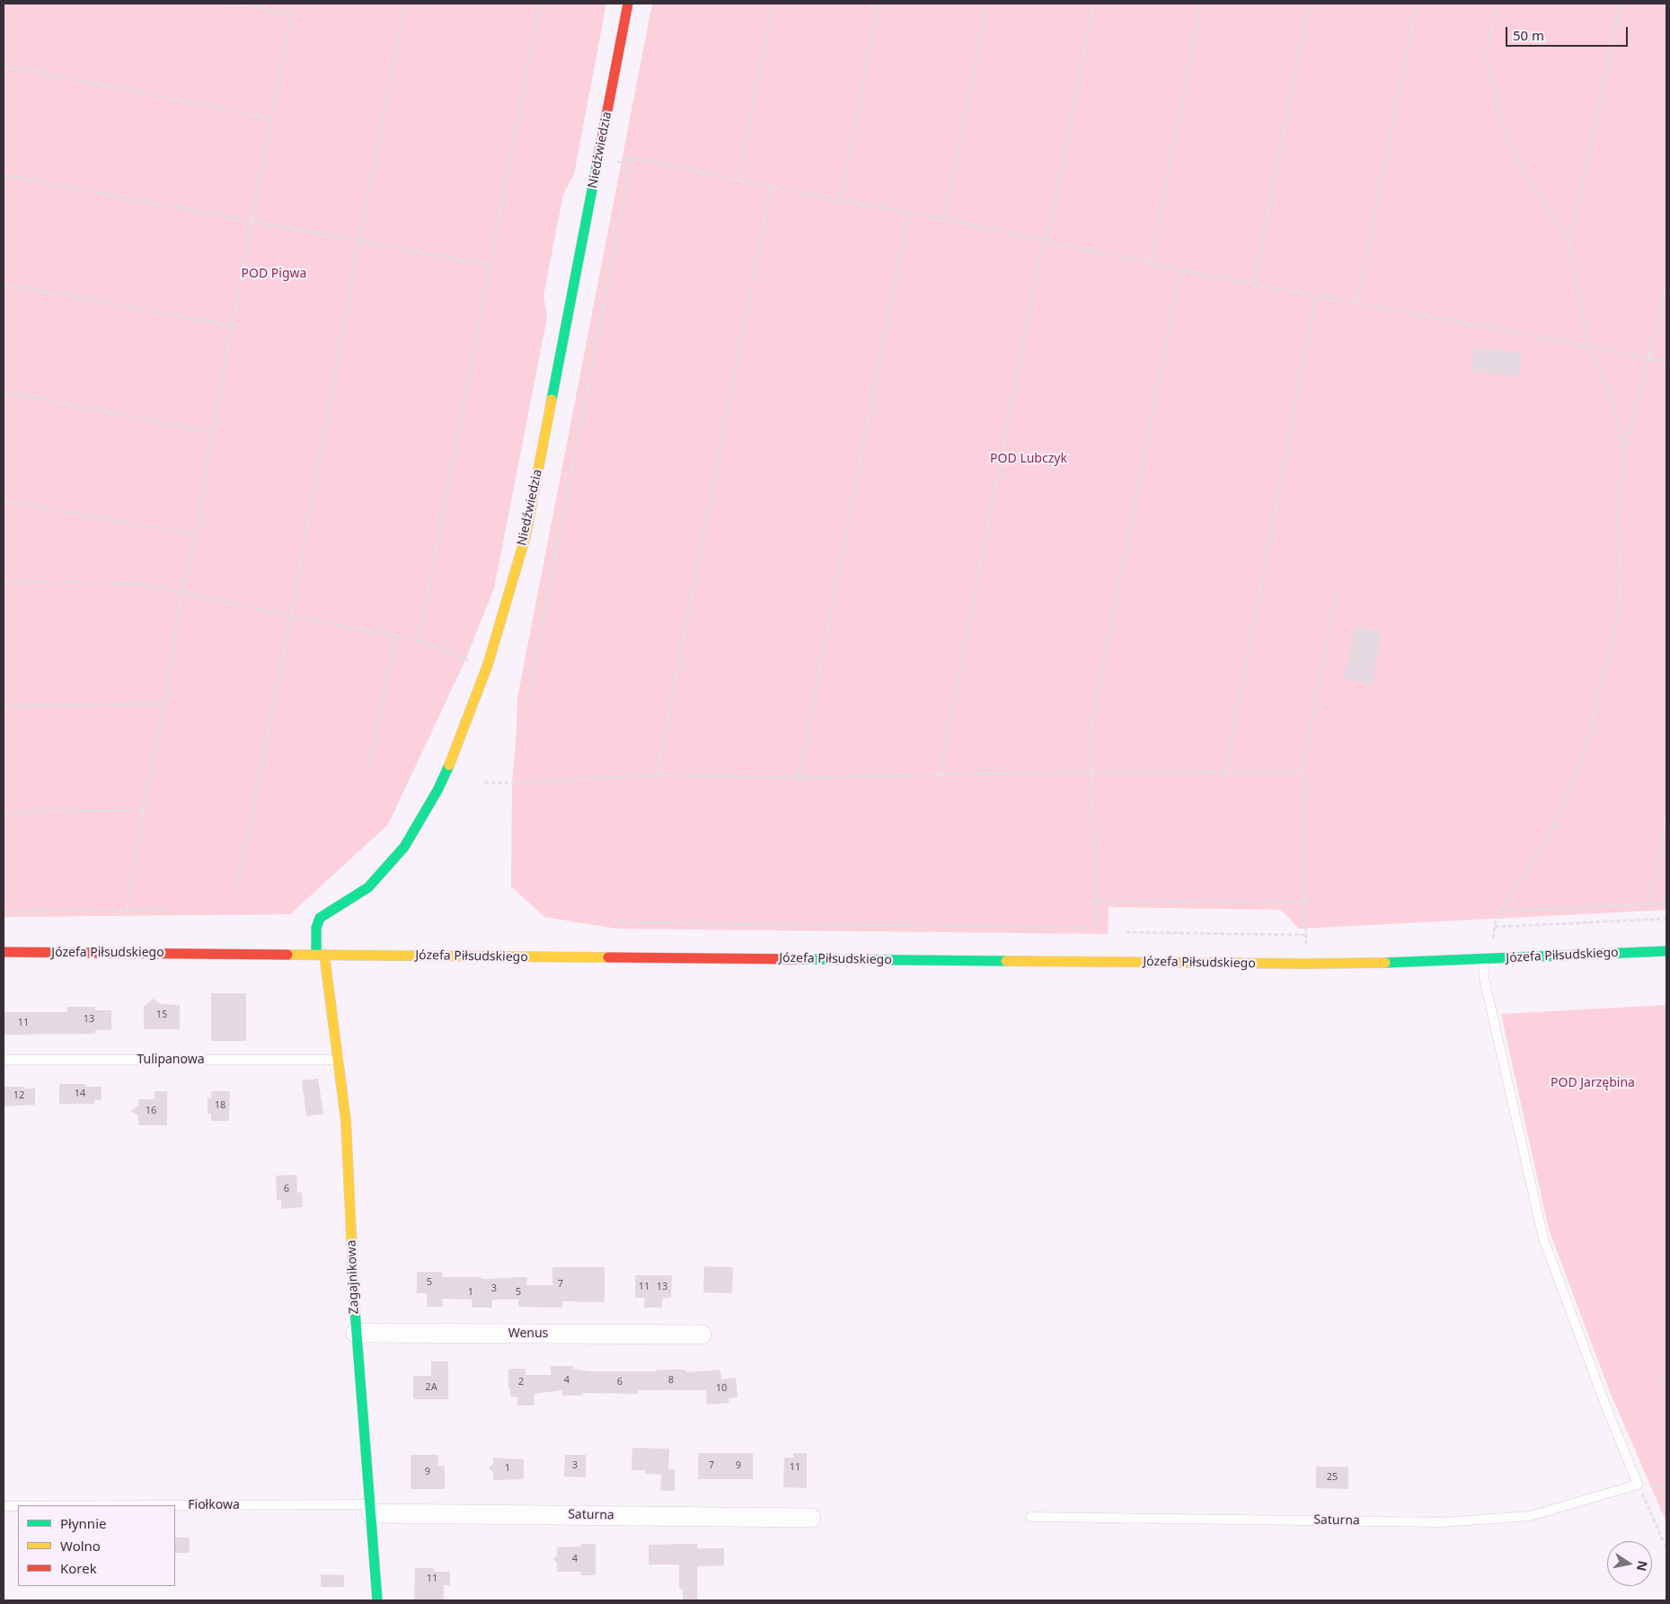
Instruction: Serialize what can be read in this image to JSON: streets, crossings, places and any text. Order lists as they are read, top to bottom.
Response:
{
  "streets": {
    "street": [
      "Niedźwiedzia",
      "Józefa Piłsudskiego",
      "Zagajnikowa",
      "Wenus",
      "Saturna"
    ],
    "lane": ["Tulipanowa", "Fiołkowa"]
  },
  "crossings": [
    ["Niedźwiedzia", "Józefa Piłsudskiego"],
    ["Niedźwiedzia", "Zagajnikowa"],
    ["Józefa Piłsudskiego", "Zagajnikowa"],
    ["Tulipanowa", "Zagajnikowa"],
    ["Zagajnikowa", "Wenus"],
    ["Zagajnikowa", "Fiołkowa"],
    ["Zagajnikowa", "Saturna"],
    ["Fiołkowa", "Saturna"]
  ],
  "parks": ["POD Pigwa", "POD Lubczyk", "POD Jarzębina"],
  "house_numbers": [
    "15",
    "13",
    "11",
    "14",
    "12",
    "18",
    "16",
    "6",
    "5",
    "7",
    "11",
    "13",
    "3",
    "1",
    "5",
    "4",
    "8",
    "2",
    "6",
    "2A",
    "10",
    "3",
    "7",
    "9",
    "11",
    "1",
    "9",
    "25",
    "4",
    "11"
  ],
  "legend": ["Płynnie", "Wolno", "Korek"],
  "scale_bar": "50 m",
  "north": "right"
}
